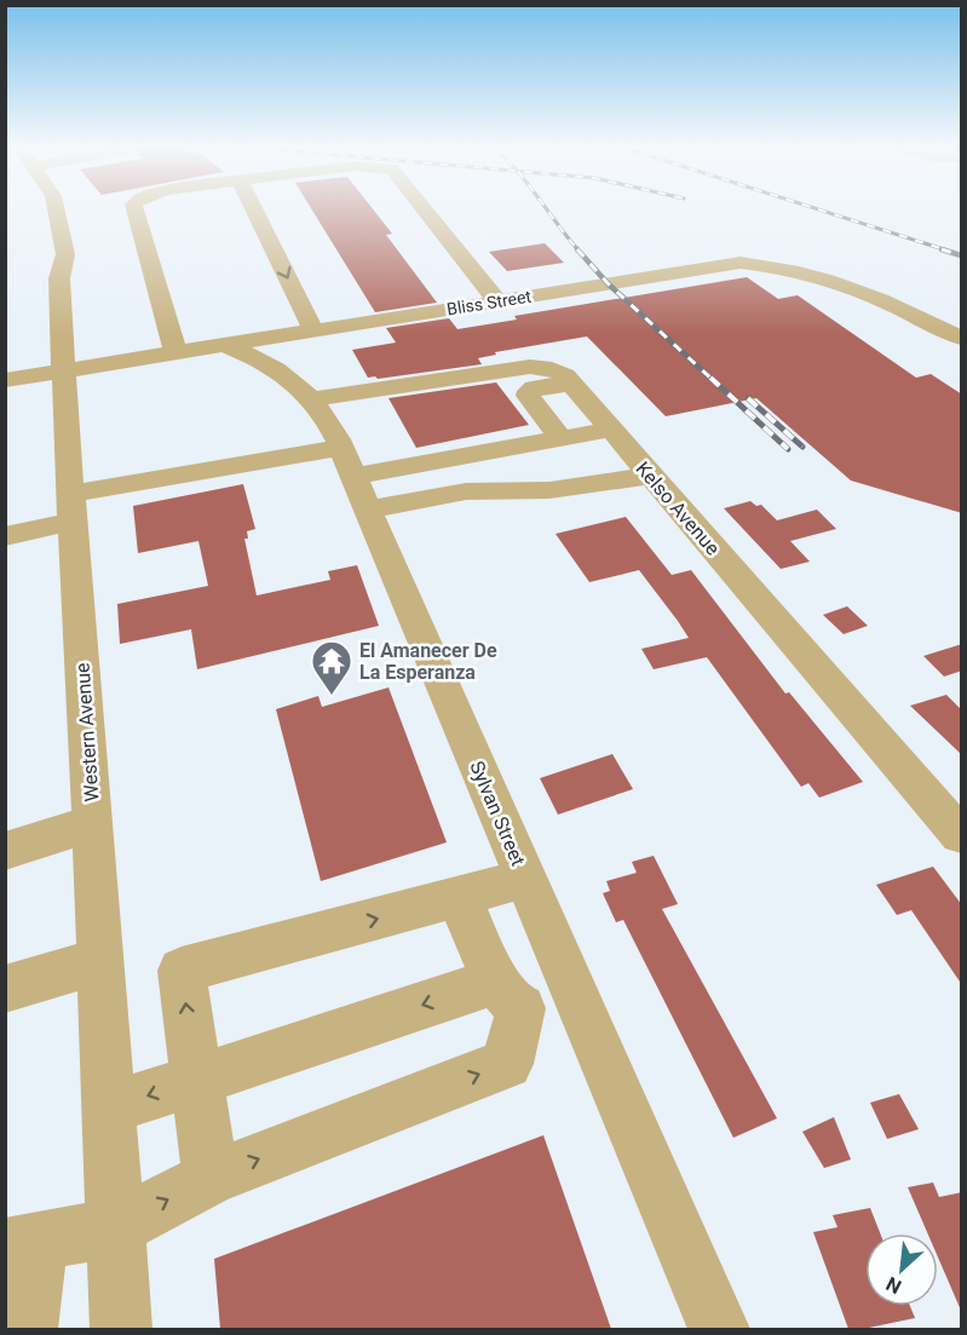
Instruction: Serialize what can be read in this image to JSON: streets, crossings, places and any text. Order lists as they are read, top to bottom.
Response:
{
  "streets": {
    "street": [
      "Bliss Street",
      "Kelso Avenue",
      "Western Avenue",
      "Sylvan Street"
    ]
  },
  "crossings": [
    ["Bliss Street", "Western Avenue"],
    ["Bliss Street", "Sylvan Street"],
    ["Kelso Avenue", "Sylvan Street"]
  ],
  "places": {
    "temple": ["El Amanecer De La Esperanza"]
  },
  "north": "bottom left"
}
